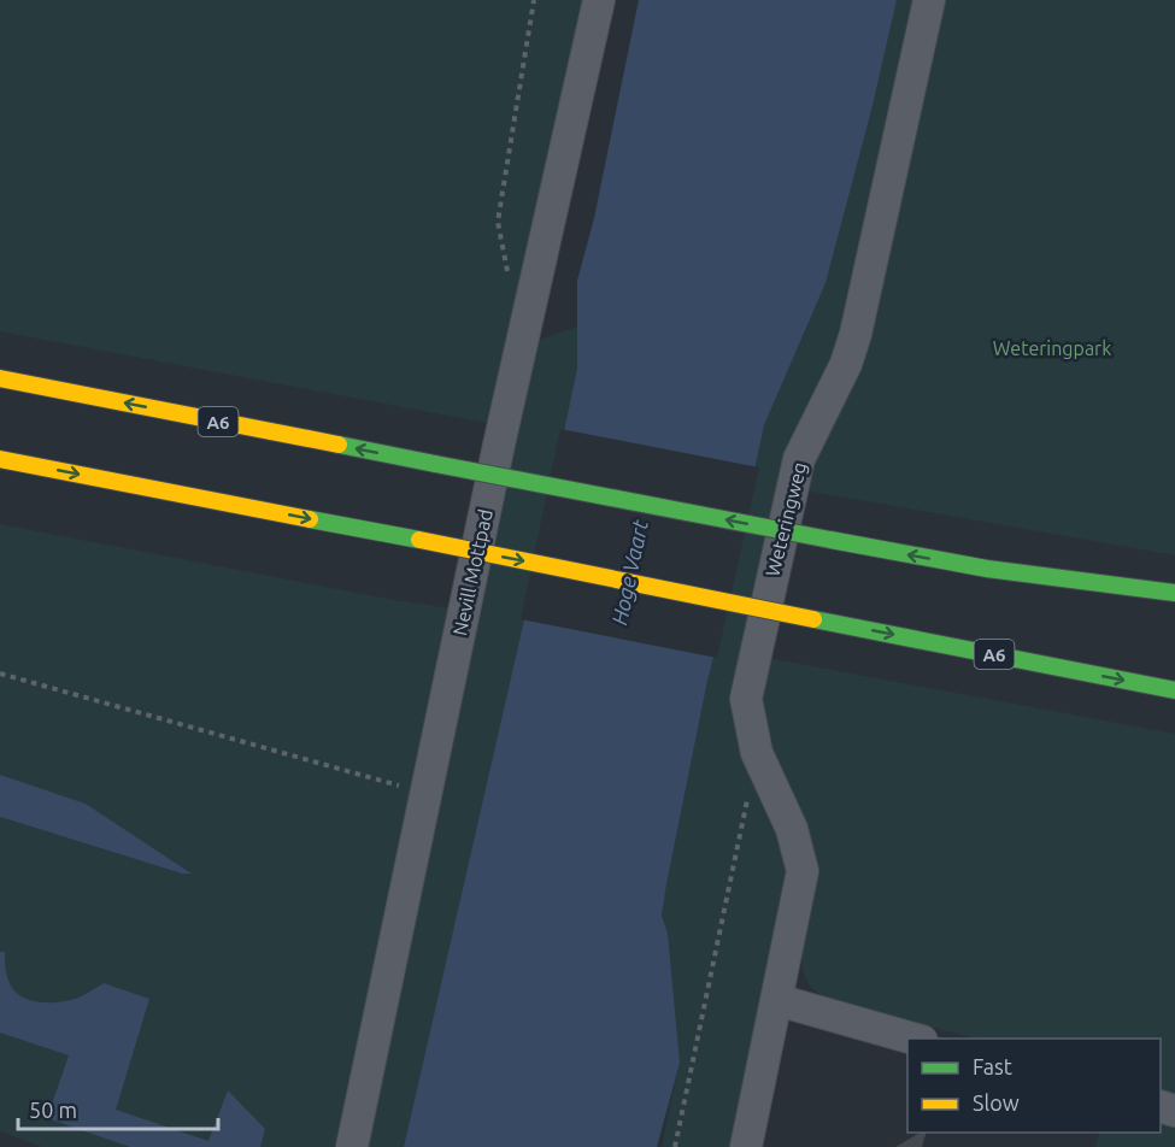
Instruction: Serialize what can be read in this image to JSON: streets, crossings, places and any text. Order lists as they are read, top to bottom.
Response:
{
  "streets": {
    "highway": ["A6"],
    "street": ["Weteringweg", "Nevill Mottpad"]
  },
  "water": ["Hoge Vaart"],
  "parks": ["Weteringpark"],
  "legend": ["Fast", "Slow"],
  "scale_bar": "50 m"
}
